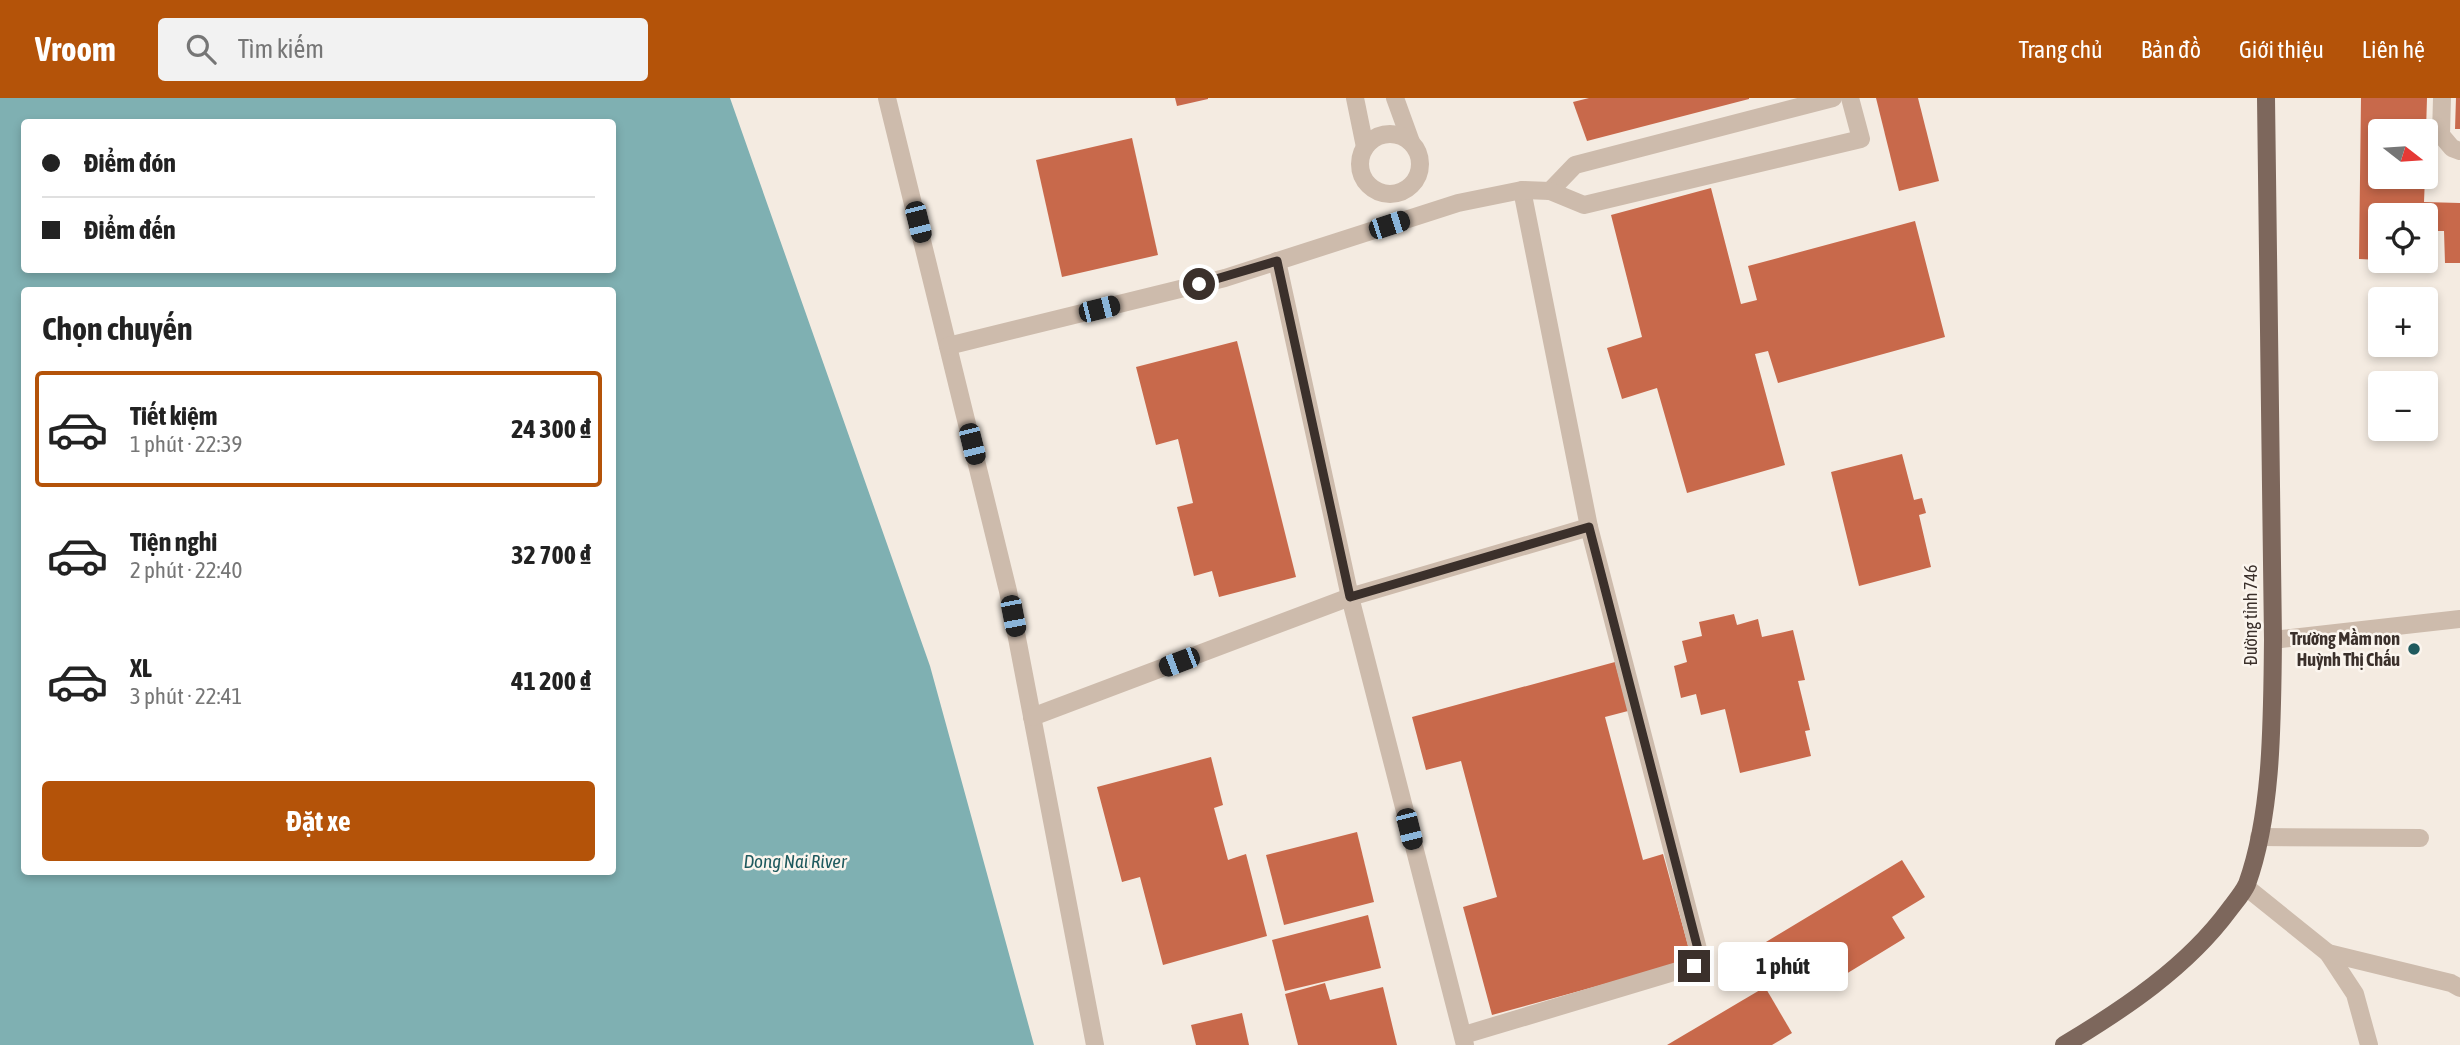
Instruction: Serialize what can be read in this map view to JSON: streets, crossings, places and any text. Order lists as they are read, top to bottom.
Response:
{
  "streets": {
    "main road": ["Đường tỉnh 746"]
  },
  "water": ["Dong Nai River"],
  "places": ["Trường Mầm non Huỳnh Thị Chấu"],
  "north": "right",
  "page": {
    "header": "Vroom",
    "search": "Tìm kiếm",
    "nav": [
      "Trang chủ",
      "Bản đồ",
      "Giới thiệu",
      "Liên hệ"
    ],
    "map_buttons": ["+", "−"],
    "banner": ["Điểm đón", "Điểm đến"],
    "heading": "Chọn chuyến",
    "list": [
      {
        "name": "Tiết kiệm",
        "note": "1 phút · 22:39",
        "value": "24 300 ₫"
      },
      {
        "name": "Tiện nghi",
        "note": "2 phút · 22:40",
        "value": "32 700 ₫"
      },
      {
        "name": "XL",
        "note": "3 phút · 22:41",
        "value": "41 200 ₫"
      }
    ],
    "buttons": "Đặt xe",
    "bubble": "1 phút"
  }
}
